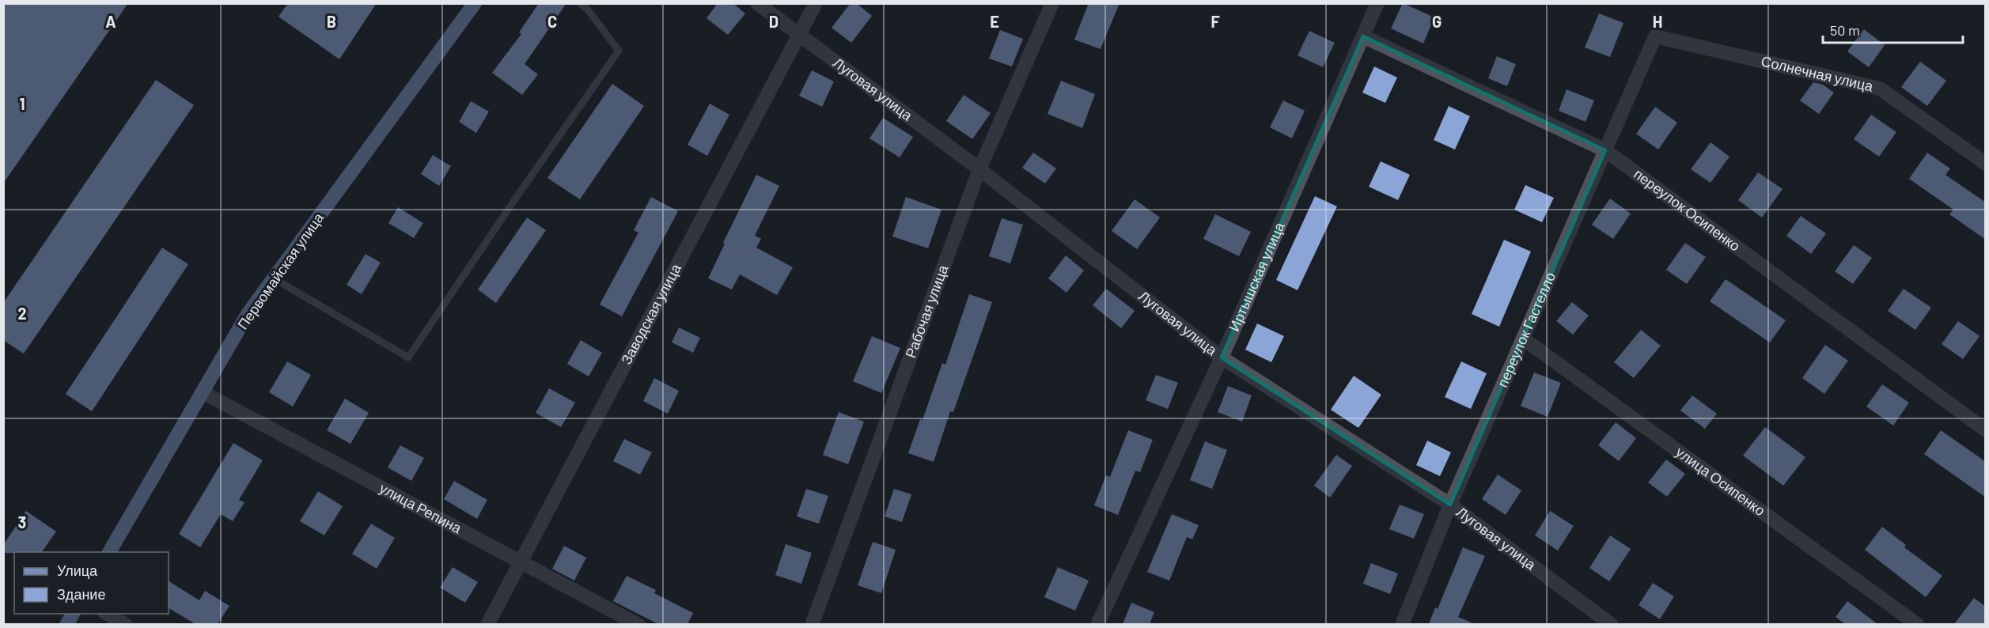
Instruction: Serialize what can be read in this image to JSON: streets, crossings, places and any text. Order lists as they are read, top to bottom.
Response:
{
  "streets": {
    "main road": ["Первомайская улица"],
    "street": [
      "Солнечная улица",
      "Луговая улица",
      "переулок Осипенко",
      "Иртышская улица",
      "Рабочая улица",
      "Заводская улица",
      "переулок Гастелло",
      "улица Осипенко",
      "улица Репина"
    ]
  },
  "crossings": [
    ["Солнечная улица", "переулок Гастелло"],
    ["Луговая улица", "Иртышская улица"],
    ["Луговая улица", "Рабочая улица"],
    ["Луговая улица", "Заводская улица"],
    ["Луговая улица", "переулок Гастелло"],
    ["переулок Осипенко", "Иртышская улица"],
    ["переулок Осипенко", "переулок Гастелло"],
    ["Первомайская улица", "улица Репина"],
    ["Заводская улица", "улица Репина"],
    ["переулок Гастелло", "улица Осипенко"]
  ],
  "legend": ["Улица", "Здание"],
  "scale_bar": "50 m",
  "grid": {
    "columns": [
      "A",
      "B",
      "C",
      "D",
      "E",
      "F",
      "G",
      "H"
    ],
    "rows": ["1", "2", "3"]
  }
}
